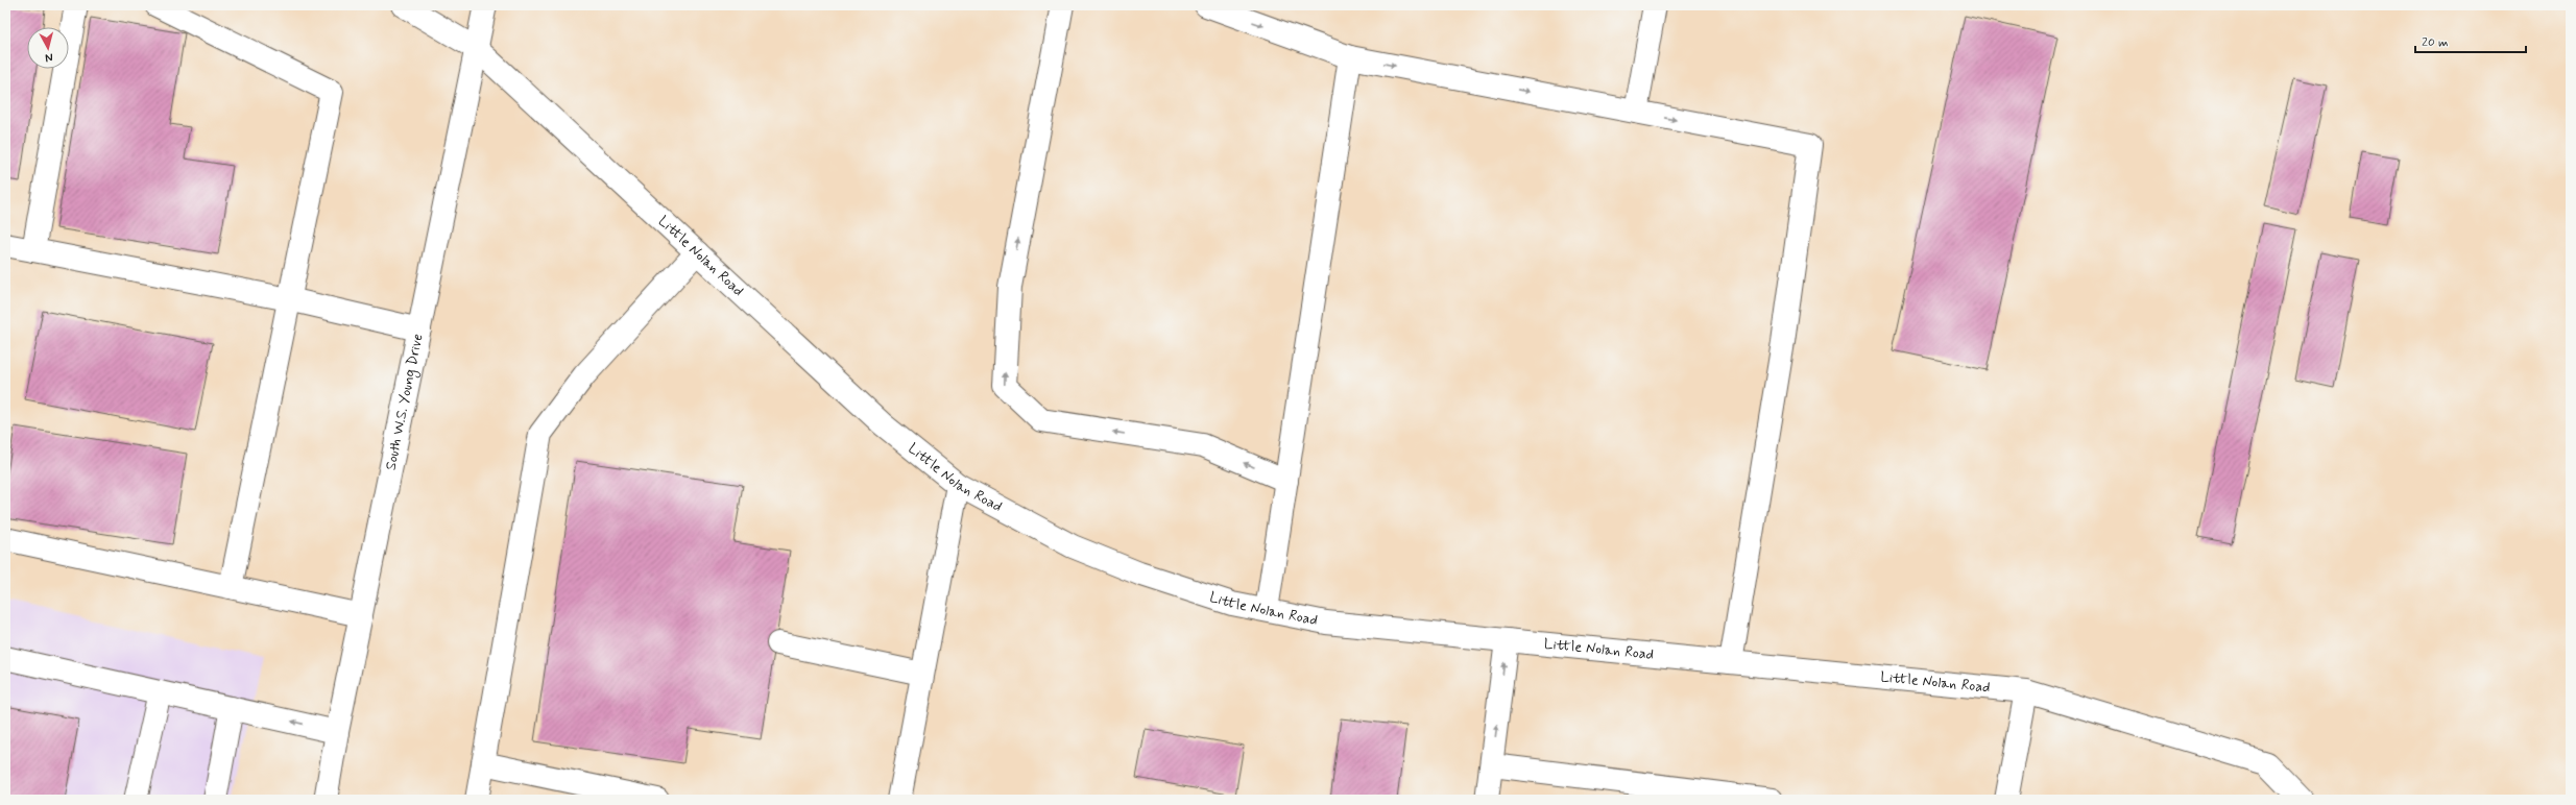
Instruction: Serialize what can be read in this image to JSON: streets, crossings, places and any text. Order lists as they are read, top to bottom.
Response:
{
  "streets": {
    "street": ["Little Nolan Road", "South W.S. Young Drive"]
  },
  "crossings": [
    ["Little Nolan Road", "South W.S. Young Drive"]
  ],
  "scale_bar": "20 m",
  "north": "bottom"
}
